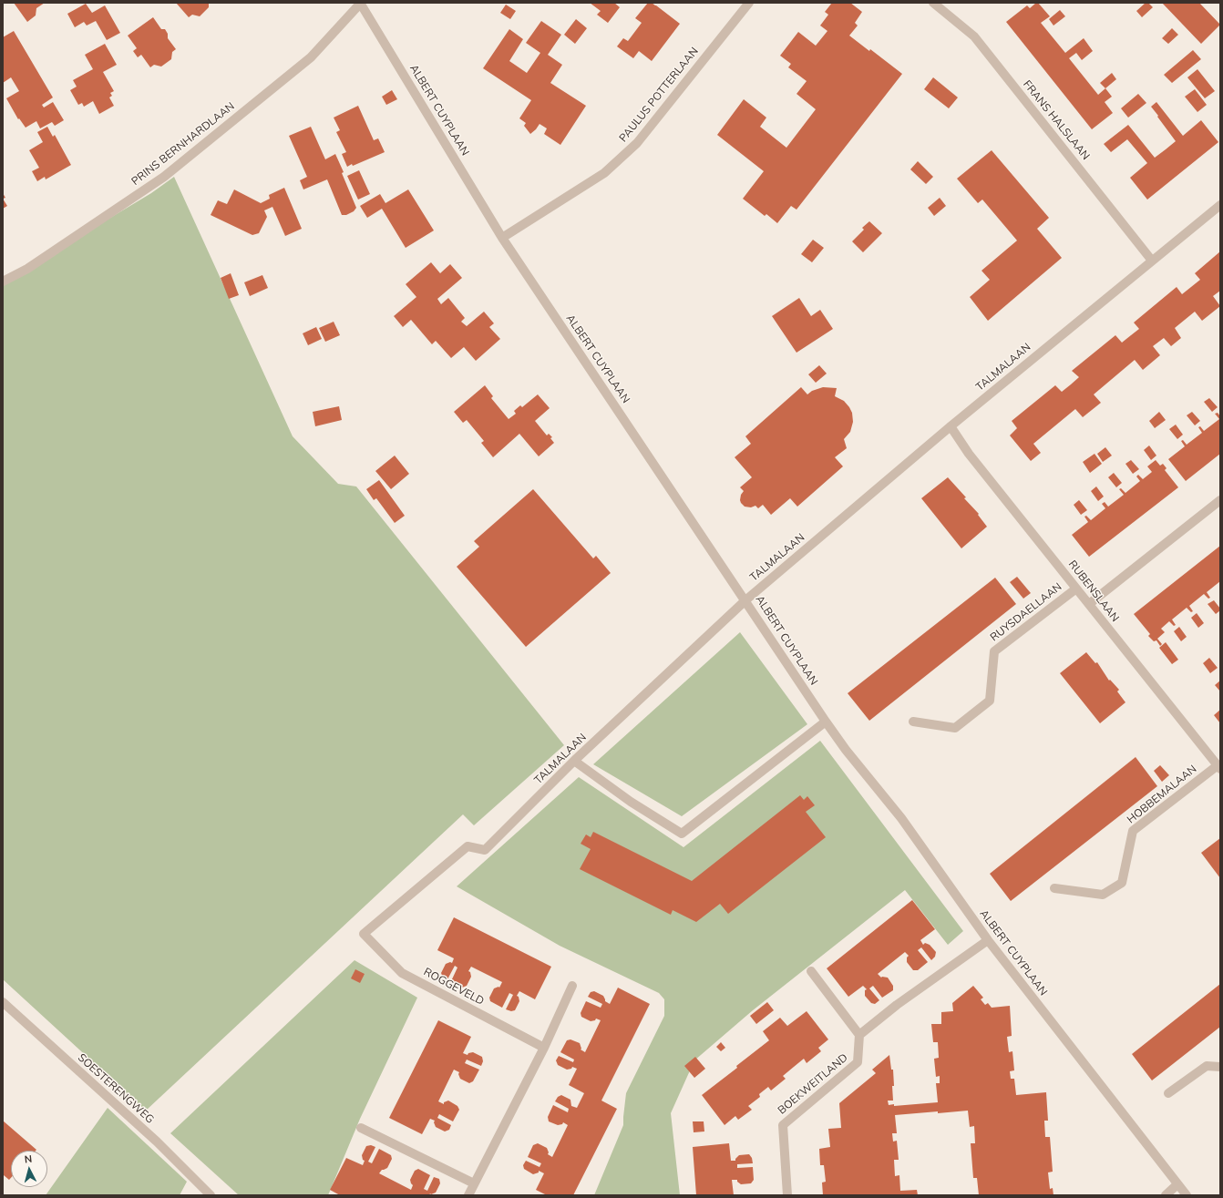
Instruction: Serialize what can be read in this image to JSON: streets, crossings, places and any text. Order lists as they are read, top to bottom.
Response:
{
  "streets": {
    "street": [
      "PAULUS POTTERLAAN",
      "ALBERT CUYPLAAN",
      "FRANS HALSLAAN",
      "PRINS BERNHARDLAAN",
      "TALMALAAN",
      "RUBENSLAAN",
      "RUYSDAELLAAN",
      "HOBBEMALAAN",
      "ROGGEVELD",
      "BOEKWEITLAND",
      "SOESTERENGWEG"
    ]
  },
  "crossings": [
    ["PAULUS POTTERLAAN", "ALBERT CUYPLAAN"],
    ["ALBERT CUYPLAAN", "PRINS BERNHARDLAAN"],
    ["ALBERT CUYPLAAN", "TALMALAAN"],
    ["FRANS HALSLAAN", "TALMALAAN"],
    ["TALMALAAN", "RUBENSLAAN"],
    ["TALMALAAN", "ROGGEVELD"],
    ["RUBENSLAAN", "RUYSDAELLAAN"],
    ["RUBENSLAAN", "HOBBEMALAAN"]
  ],
  "north": "top"
}
